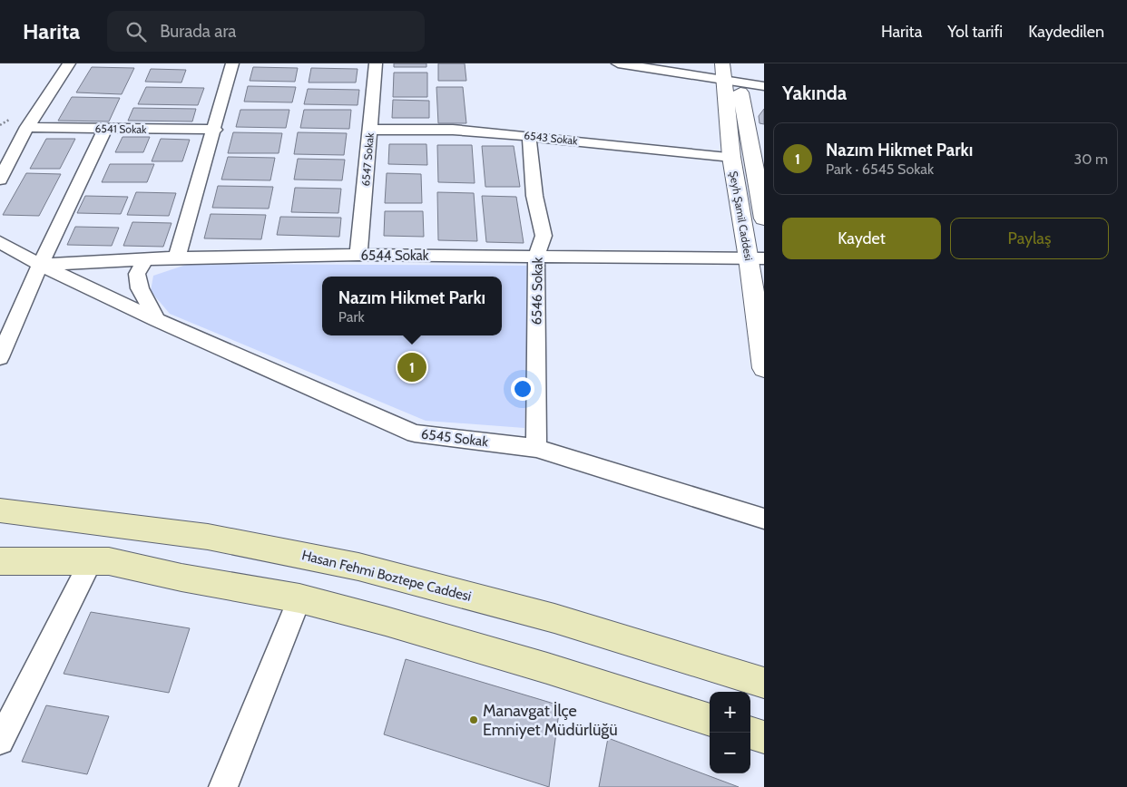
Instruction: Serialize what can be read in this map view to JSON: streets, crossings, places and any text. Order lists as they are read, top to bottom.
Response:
{
  "streets": {
    "main road": ["Hasan Fehmi Boztepe Caddesi"],
    "street": [
      "6541 Sokak",
      "6543 Sokak",
      "6547 Sokak",
      "Şeyh Şamil Caddesi",
      "6544 Sokak",
      "6546 Sokak",
      "6545 Sokak"
    ]
  },
  "crossings": [
    ["6543 Sokak", "6547 Sokak"],
    ["6543 Sokak", "Şeyh Şamil Caddesi"],
    ["6543 Sokak", "6546 Sokak"],
    ["6547 Sokak", "6544 Sokak"],
    ["Şeyh Şamil Caddesi", "6544 Sokak"],
    ["6544 Sokak", "6546 Sokak"],
    ["6544 Sokak", "6545 Sokak"],
    ["6546 Sokak", "6545 Sokak"]
  ],
  "places": ["Manavgat İlçe Emniyet Müdürlüğü"],
  "page": {
    "header": "Harita",
    "search": "Burada ara",
    "nav": ["Harita", "Yol tarifi", "Kaydedilen"],
    "heading": "Yakında",
    "list": [
      {
        "mark": "1",
        "name": "Nazım Hikmet Parkı",
        "note": "Park · 6545 Sokak",
        "value": "30 m"
      }
    ],
    "buttons": ["Kaydet", "Paylaş"],
    "popup": ["Nazım Hikmet Parkı", "Park"],
    "pins": "1",
    "map_buttons": ["+", "−"]
  }
}
